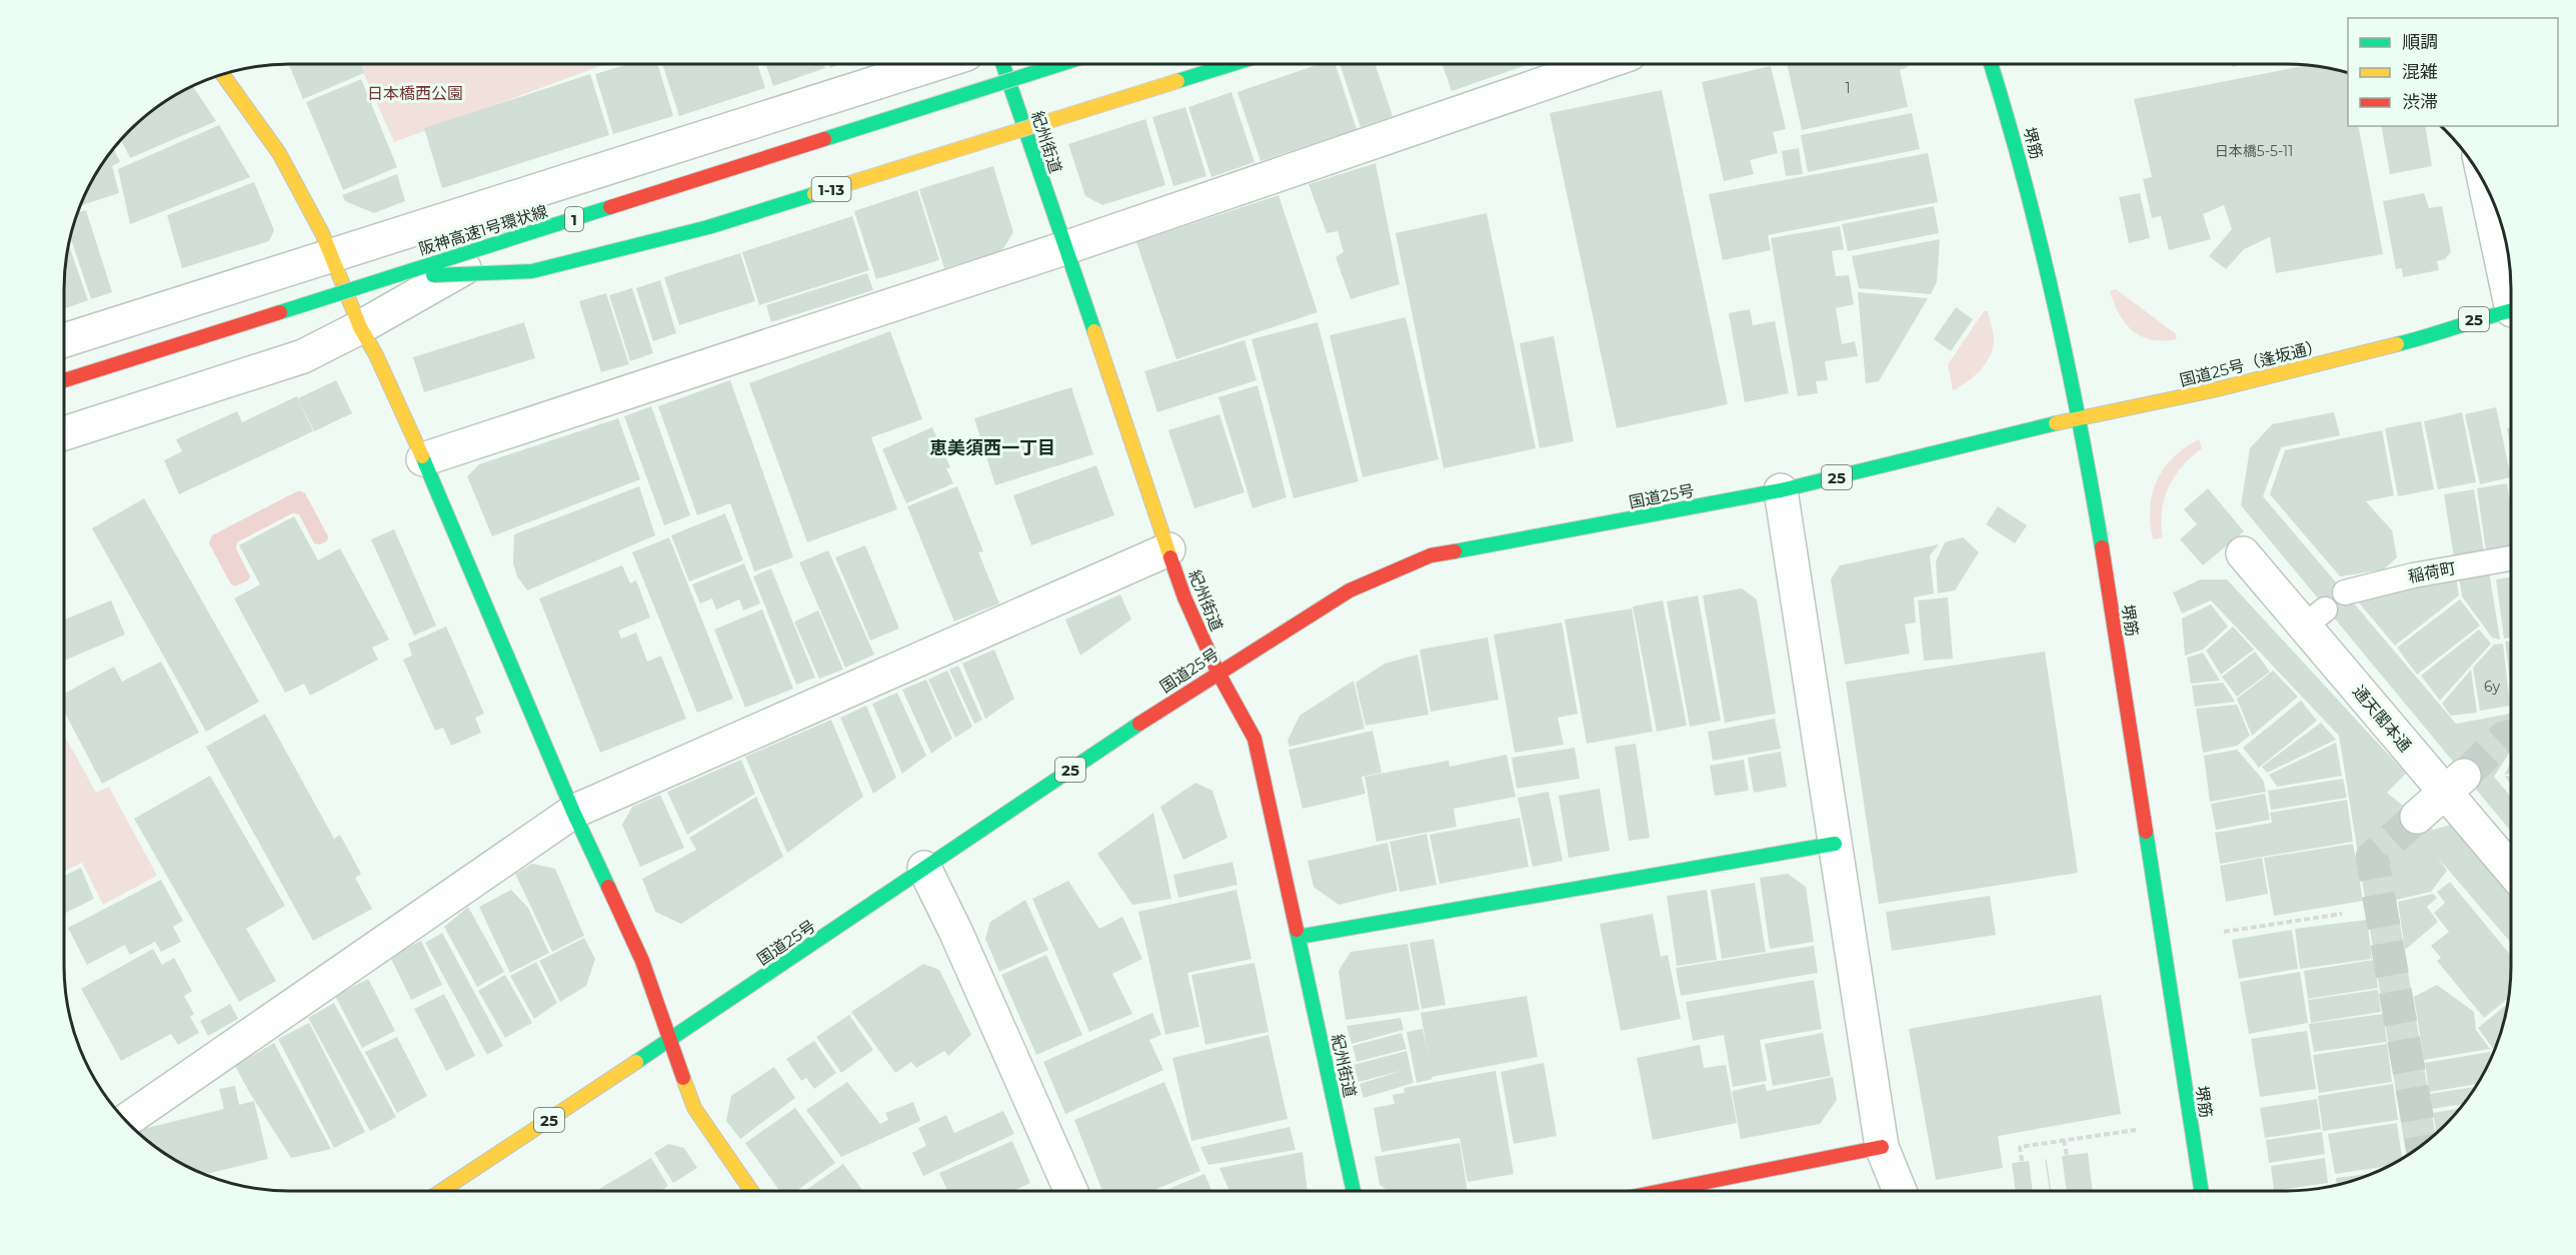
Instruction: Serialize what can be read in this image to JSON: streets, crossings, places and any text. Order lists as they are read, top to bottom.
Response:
{
  "streets": {
    "main road": [
      "紀州街道",
      "堺筋",
      "1-13",
      "1",
      "阪神高速1号環状線",
      "25",
      "国道25号（逢坂通）",
      "国道25号"
    ],
    "street": ["通天閣本通"],
    "lane": ["稲荷町"]
  },
  "crossings": [
    ["紀州街道", "国道25号"],
    ["堺筋", "国道25号（逢坂通）"],
    ["堺筋", "国道25号"],
    ["1-13", "阪神高速1号環状線"],
    ["国道25号（逢坂通）", "国道25号"]
  ],
  "districts": ["恵美須西一丁目"],
  "parks": ["日本橋西公園"],
  "house_numbers": ["1", "日本橋5-5-11", "6y"],
  "legend": ["順調", "混雑", "渋滞"]
}
